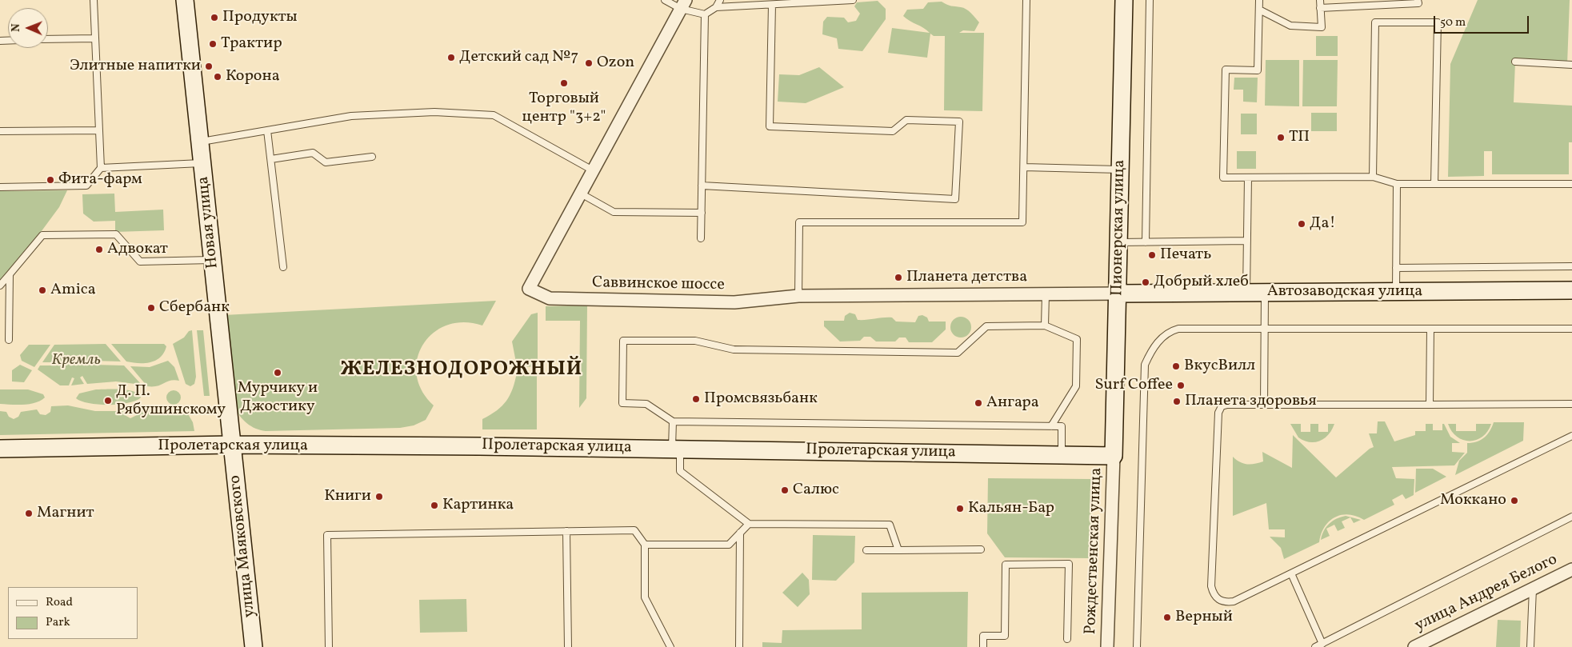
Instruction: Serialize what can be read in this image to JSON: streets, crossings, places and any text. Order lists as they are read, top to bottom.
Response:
{
  "streets": {
    "main road": [
      "Новая улица",
      "Пионерская улица",
      "Автозаводская улица",
      "Пролетарская улица",
      "улица Маяковского"
    ],
    "street": ["Саввинское шоссе", "Рождественская улица", "улица Андрея Белого"]
  },
  "crossings": [
    ["Новая улица", "Пролетарская улица"],
    ["Новая улица", "улица Маяковского"],
    ["Пионерская улица", "Саввинское шоссе"],
    ["Пионерская улица", "Автозаводская улица"],
    ["Пионерская улица", "Пролетарская улица"],
    ["Пионерская улица", "Рождественская улица"],
    ["Саввинское шоссе", "Автозаводская улица"],
    ["Пролетарская улица", "улица Маяковского"],
    ["Пролетарская улица", "Рождественская улица"]
  ],
  "districts": ["ЖЕЛЕЗНОДОРОЖНЫЙ"],
  "parks": ["Кремль"],
  "places": [
    "Продукты",
    "Трактир",
    "Детский сад №7",
    "Ozon",
    "Элитные напитки",
    "Корона",
    "Торговый центр \"3+2\"",
    "ТП",
    "Фита-фарм",
    "Да!",
    "Адвокат",
    "Печать",
    "Планета детства",
    "Добрый хлеб",
    "Amica",
    "Сбербанк",
    "ВкусВилл",
    "Мурчику и Джостику",
    "Surf Coffee",
    "Промсвязьбанк",
    "Д. П. Рябушинскому",
    "Планета здоровья",
    "Ангара",
    "Салюс",
    "Книги",
    "Моккано",
    "Картинка",
    "Кальян-Бар",
    "Магнит",
    "Верный"
  ],
  "legend": ["Road", "Park"],
  "scale_bar": "50 m",
  "north": "left"
}
